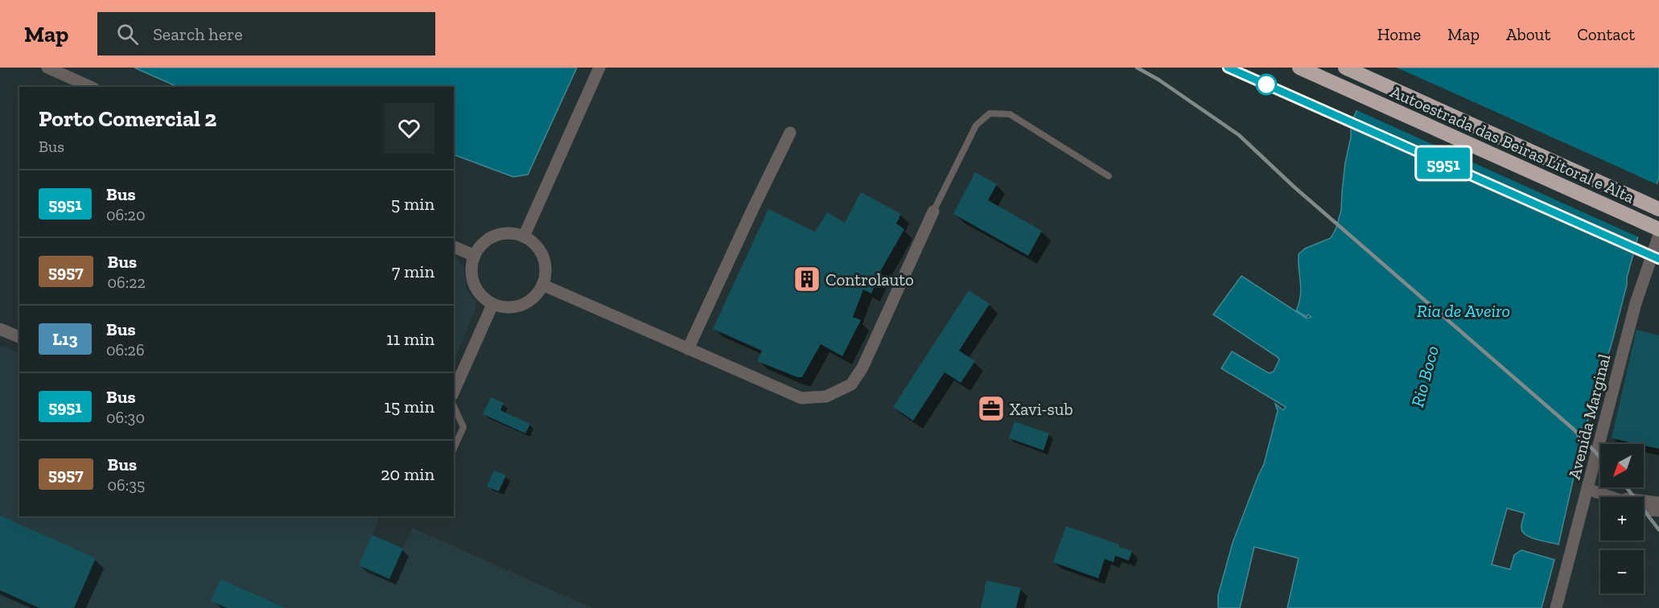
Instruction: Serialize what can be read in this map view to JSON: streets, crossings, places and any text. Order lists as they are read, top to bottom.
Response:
{
  "streets": {
    "highway": ["Autoestrada das Beiras Litoral e Alta"],
    "street": ["Avenida Marginal"]
  },
  "water": ["Ria de Aveiro", "Rio Boco"],
  "places": {
    "building": ["Controlauto"],
    "office": ["Xavi-sub"]
  },
  "lines": ["bus line 5951"],
  "north": "bottom left",
  "page": {
    "header": "Map",
    "search": "Search here",
    "nav": [
      "Home",
      "Map",
      "About",
      "Contact"
    ],
    "on_map": "5951",
    "heading": ["Porto Comercial 2", "Bus"],
    "list": [
      {
        "mark": "5951",
        "name": "Bus",
        "note": "06:20",
        "value": "5 min"
      },
      {
        "mark": "5957",
        "name": "Bus",
        "note": "06:22",
        "value": "7 min"
      },
      {
        "mark": "L13",
        "name": "Bus",
        "note": "06:26",
        "value": "11 min"
      },
      {
        "mark": "5951",
        "name": "Bus",
        "note": "06:30",
        "value": "15 min"
      },
      {
        "mark": "5957",
        "name": "Bus",
        "note": "06:35",
        "value": "20 min"
      }
    ],
    "map_buttons": ["+", "−"]
  }
}
